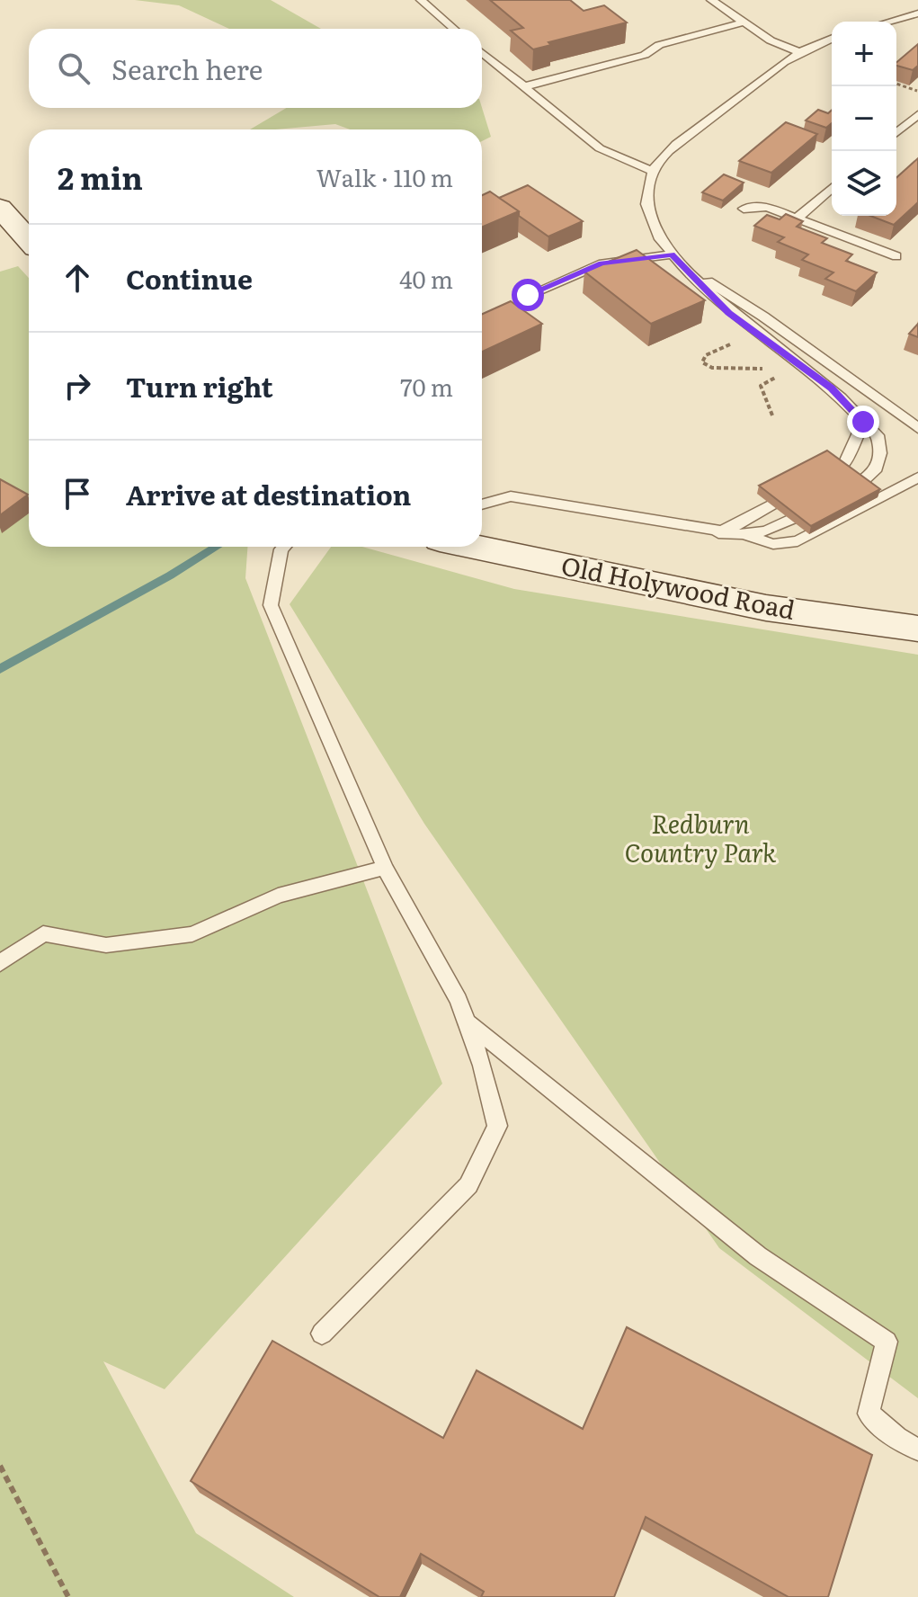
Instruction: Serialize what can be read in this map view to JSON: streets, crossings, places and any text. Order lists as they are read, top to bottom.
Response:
{
  "streets": {
    "street": ["Old Holywood Road"]
  },
  "parks": ["Redburn Country Park"],
  "page": {
    "map_buttons": ["+", "−"],
    "search": "Search here",
    "heading": ["2 min", "Walk · 110 m"],
    "list": [
      ["Continue", "40 m"],
      ["Turn right", "70 m"],
      "Arrive at destination"
    ]
  }
}
